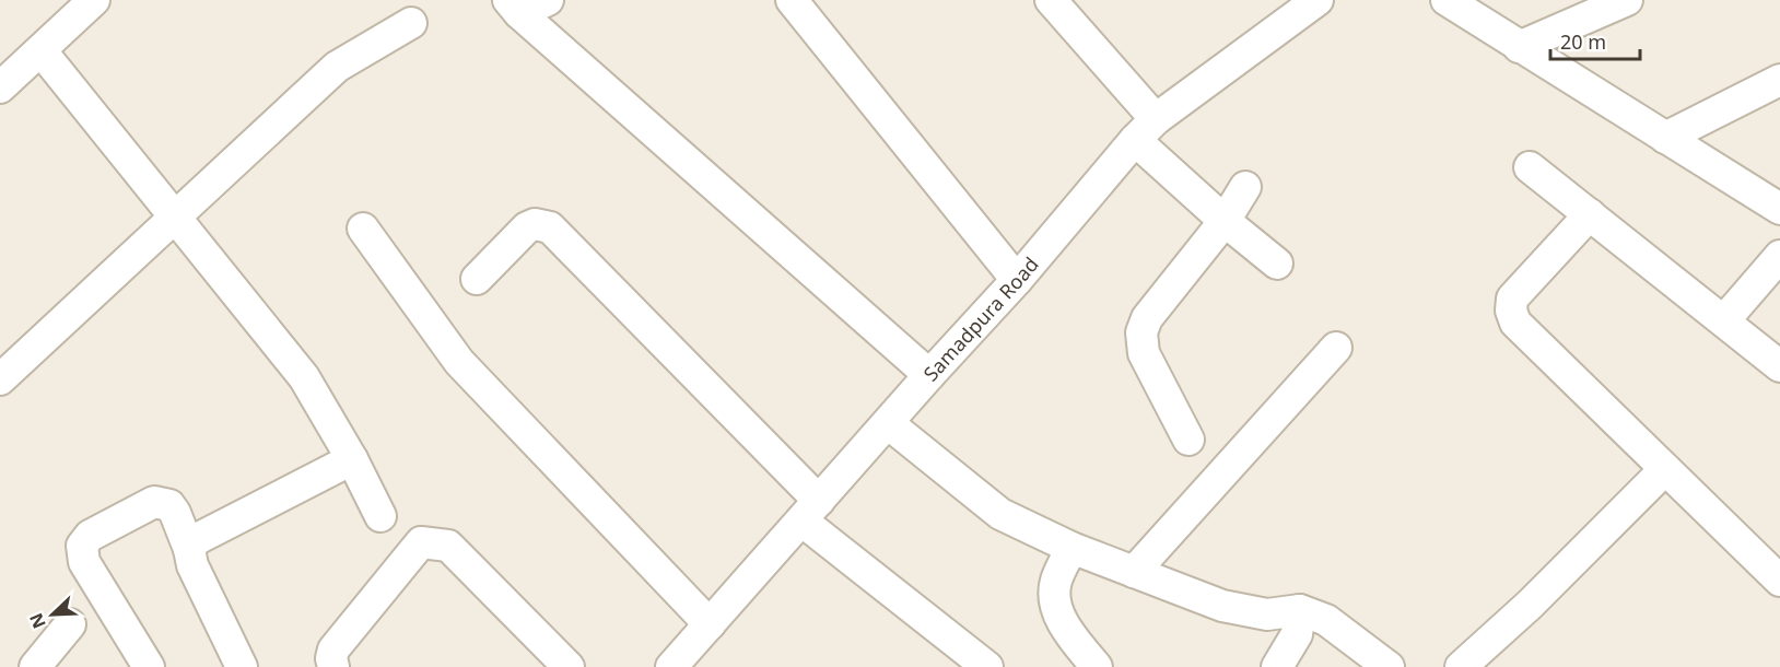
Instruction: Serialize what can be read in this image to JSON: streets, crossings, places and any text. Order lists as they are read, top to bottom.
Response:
{
  "streets": {
    "street": ["Samadpura Road"]
  },
  "scale_bar": "20 m",
  "north": "bottom left"
}
